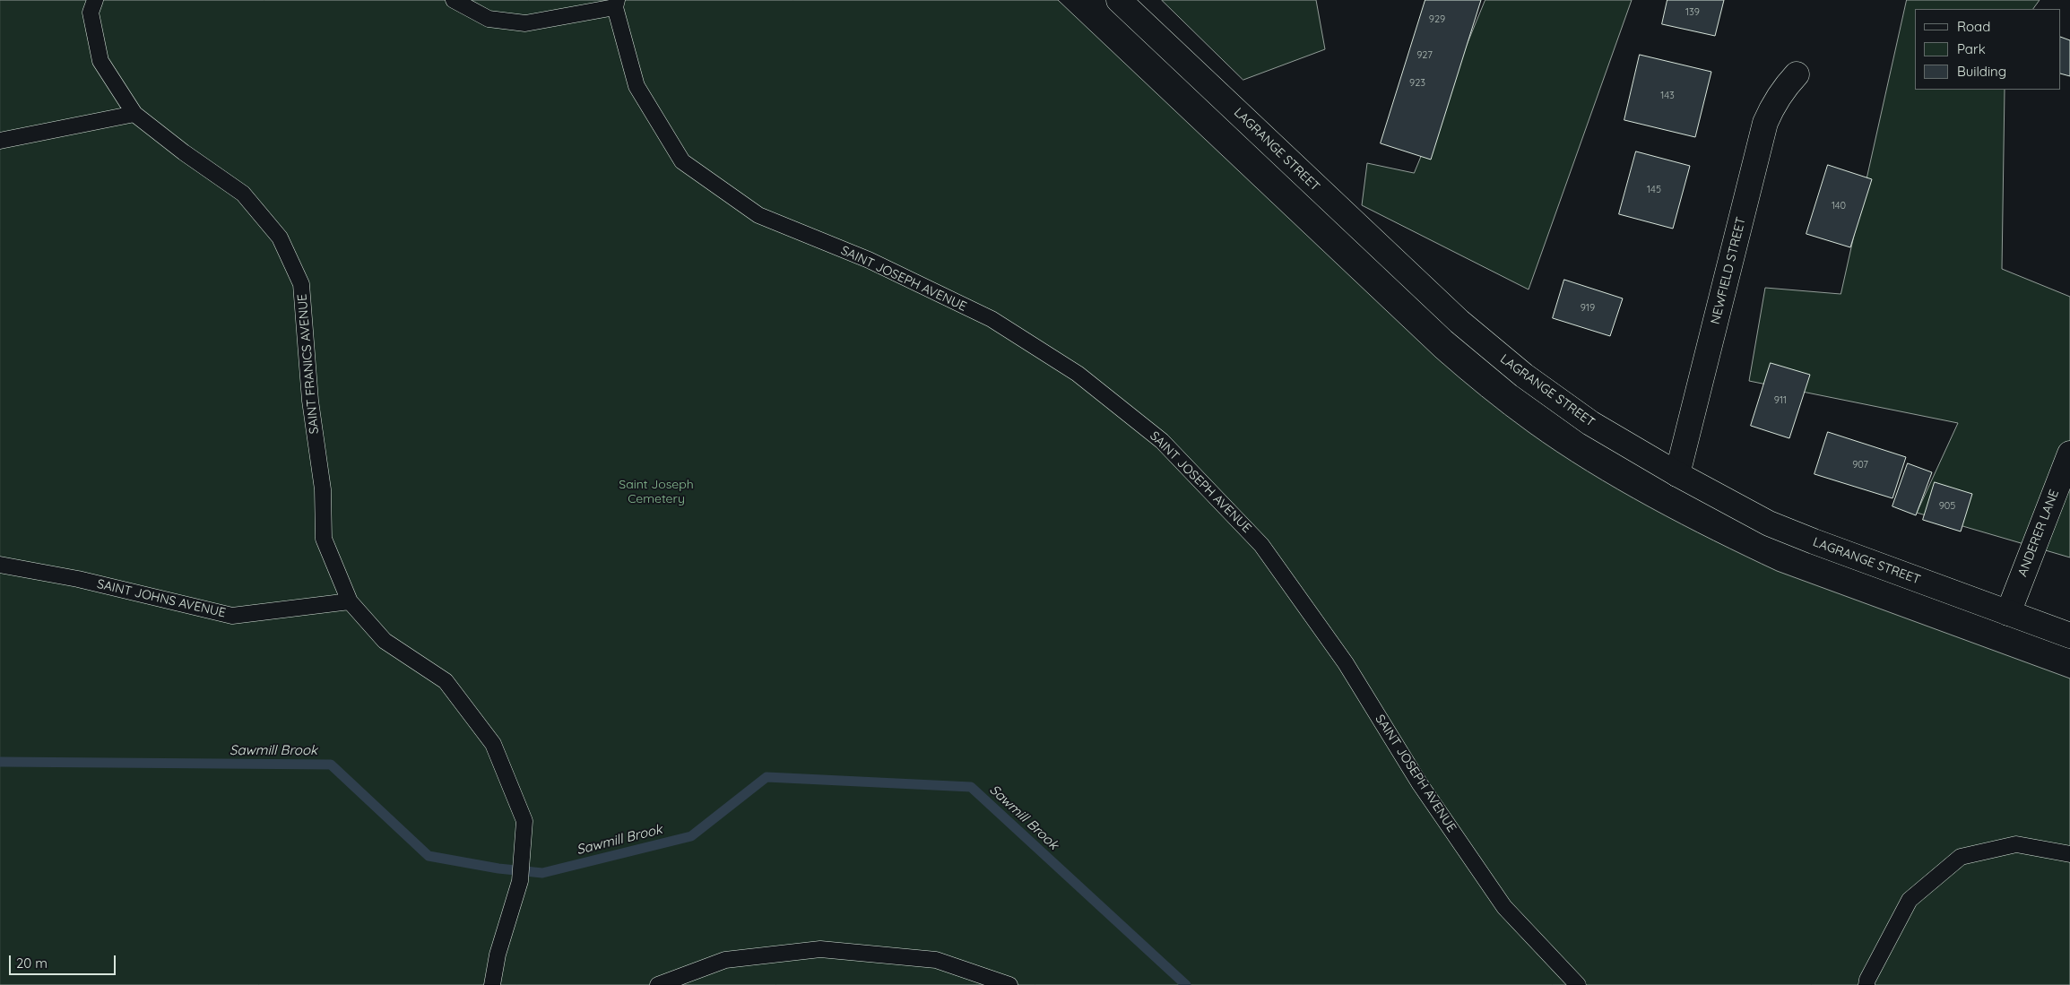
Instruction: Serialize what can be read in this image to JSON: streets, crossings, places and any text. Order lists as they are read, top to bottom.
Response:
{
  "streets": {
    "main road": ["LAGRANGE STREET", "NEWFIELD STREET", "ANDERER LANE"],
    "lane": ["SAINT JOSEPH AVENUE", "SAINT FRANICS AVENUE", "SAINT JOHNS AVENUE"]
  },
  "crossings": [
    ["LAGRANGE STREET", "NEWFIELD STREET"],
    ["LAGRANGE STREET", "ANDERER LANE"],
    ["SAINT FRANICS AVENUE", "SAINT JOHNS AVENUE"]
  ],
  "water": ["Sawmill Brook"],
  "parks": ["Saint Joseph Cemetery"],
  "house_numbers": [
    "139",
    "929",
    "927",
    "923",
    "143",
    "145",
    "140",
    "919",
    "911",
    "907",
    "905"
  ],
  "legend": ["Road", "Park", "Building"],
  "scale_bar": "20 m"
}
